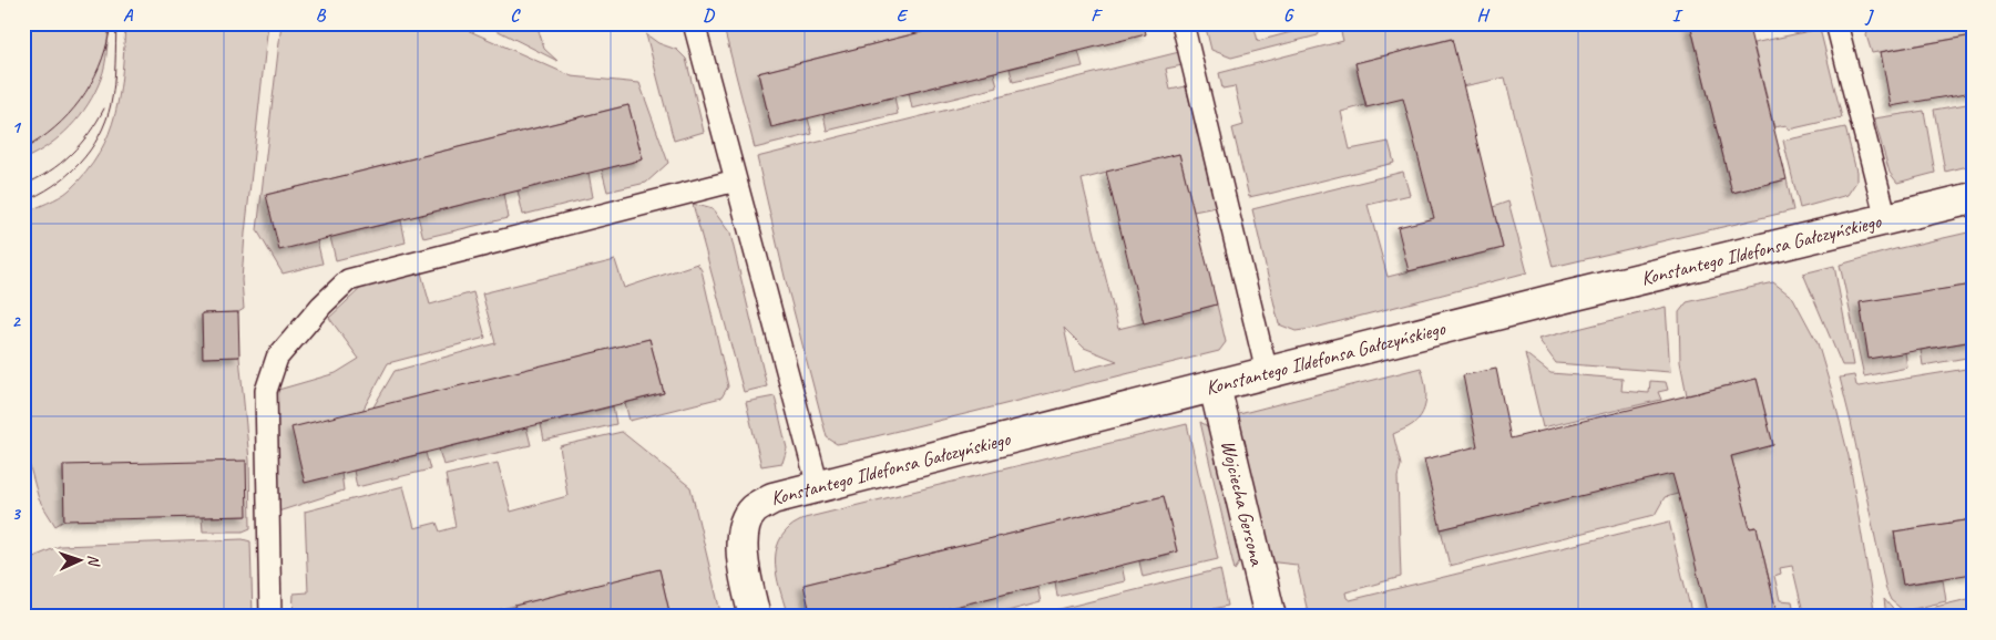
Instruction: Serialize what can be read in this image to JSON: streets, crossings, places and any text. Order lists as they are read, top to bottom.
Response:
{
  "streets": {
    "street": ["Konstantego Ildefonsa Gałczyńskiego", "Wojciecha Gersona"]
  },
  "crossings": [
    ["Konstantego Ildefonsa Gałczyńskiego", "Wojciecha Gersona"]
  ],
  "north": "right",
  "grid": {
    "columns": [
      "A",
      "B",
      "C",
      "D",
      "E",
      "F",
      "G",
      "H",
      "I",
      "J"
    ],
    "rows": ["1", "2", "3"]
  }
}
